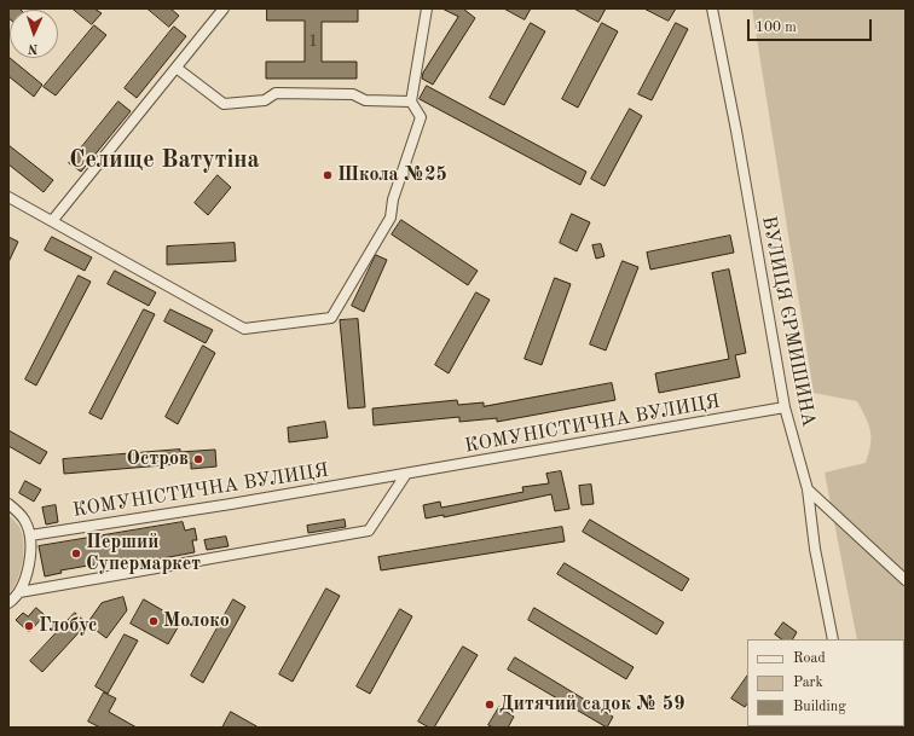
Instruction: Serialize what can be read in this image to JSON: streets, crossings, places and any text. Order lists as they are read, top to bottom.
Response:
{
  "streets": {
    "street": ["ВУЛИЦЯ ЄРМИШИНА", "КОМУНІСТИЧНА ВУЛИЦЯ"]
  },
  "crossings": [
    ["ВУЛИЦЯ ЄРМИШИНА", "КОМУНІСТИЧНА ВУЛИЦЯ"]
  ],
  "districts": ["Селище Ватутіна"],
  "places": [
    "Школа №25",
    "Остров",
    "Перший Супермаркет",
    "Молоко",
    "Глобус",
    "Дитячий садок № 59"
  ],
  "house_numbers": ["1"],
  "legend": ["Road", "Park", "Building"],
  "scale_bar": "100 m",
  "north": "bottom"
}
